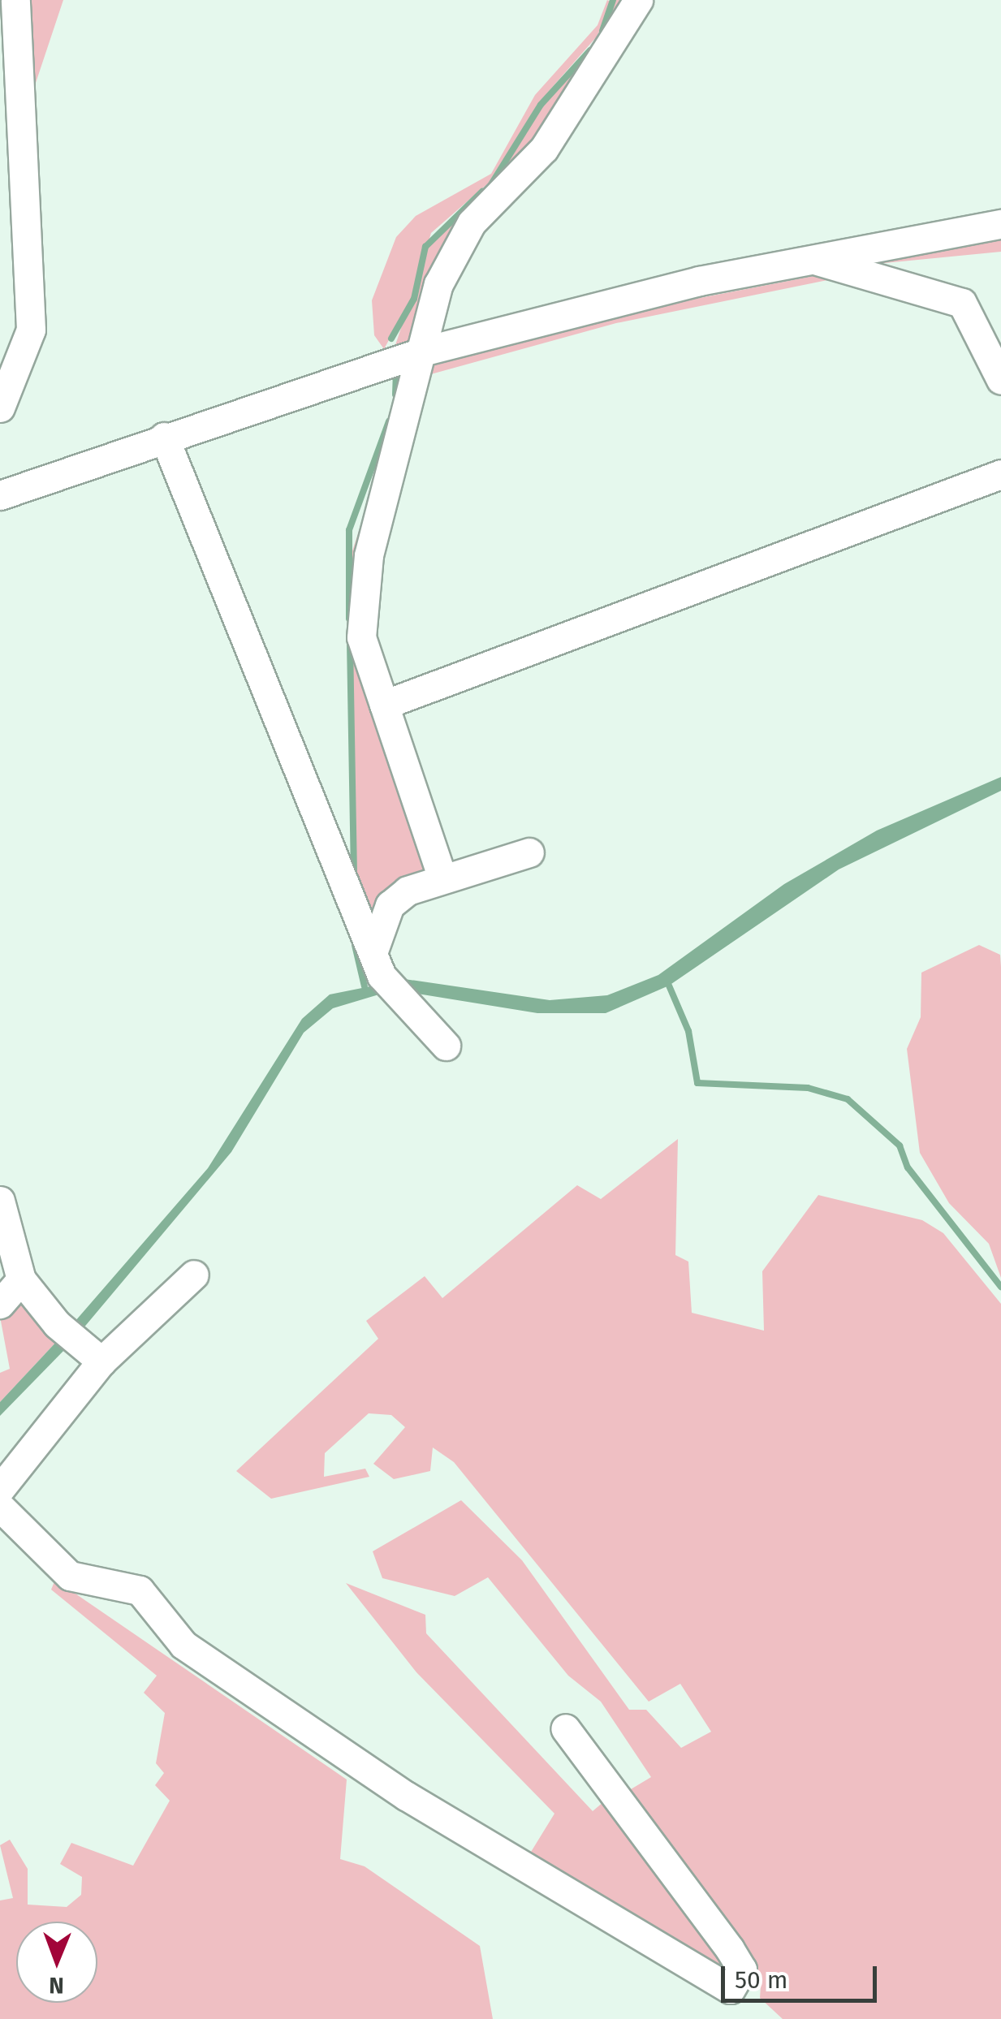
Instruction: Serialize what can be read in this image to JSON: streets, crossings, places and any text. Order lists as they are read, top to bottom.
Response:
{
  "scale_bar": "50 m",
  "north": "bottom"
}
